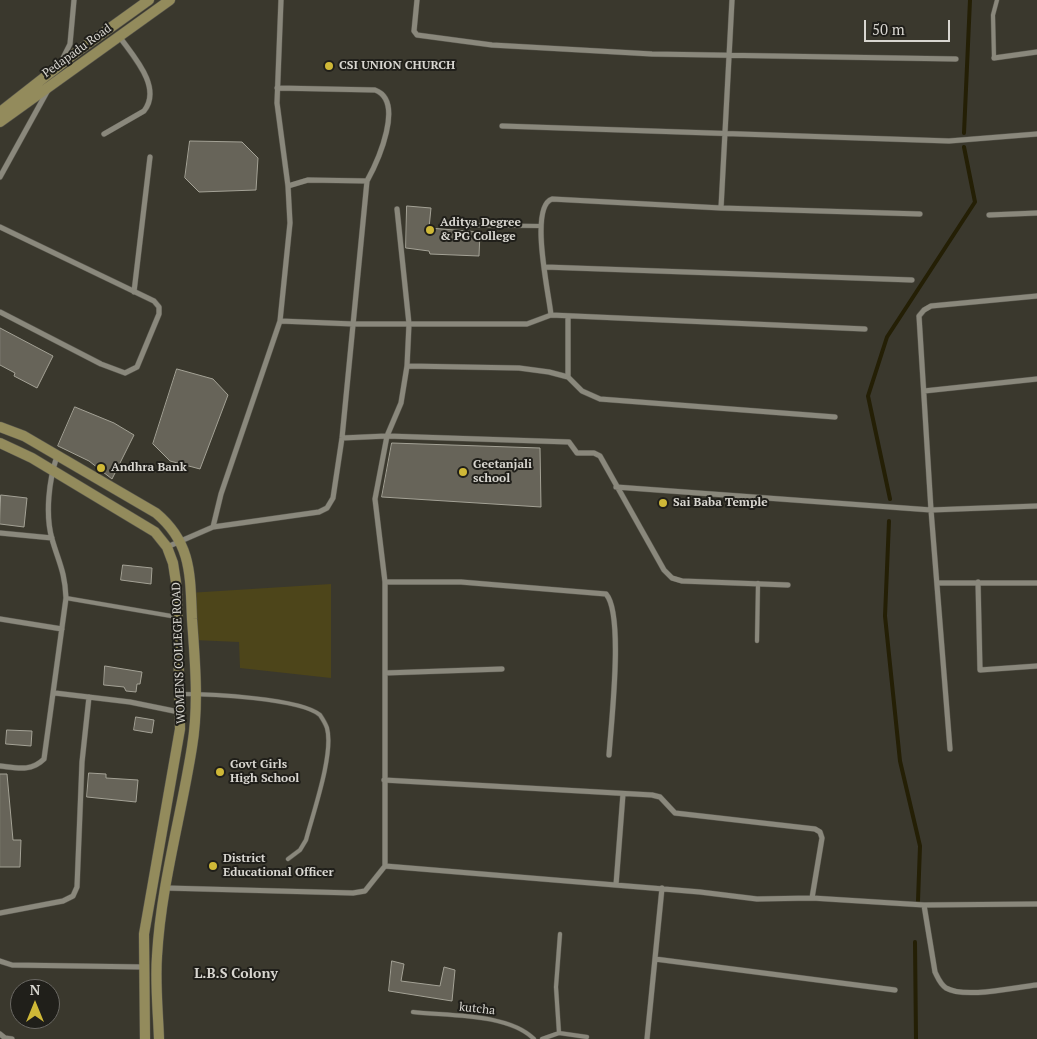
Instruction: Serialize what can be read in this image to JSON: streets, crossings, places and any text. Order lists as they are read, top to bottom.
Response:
{
  "streets": {
    "main road": ["Pedapadu Road", "WOMENS COLLEGE ROAD"],
    "lane": ["kutcha"]
  },
  "districts": ["L.B.S Colony"],
  "places": [
    "CSI UNION CHURCH",
    "Aditya Degree & PG College",
    "Andhra Bank",
    "Geetanjali school",
    "Sai Baba Temple",
    "Govt Girls High School",
    "District Educational Officer"
  ],
  "scale_bar": "50 m",
  "north": "top"
}
